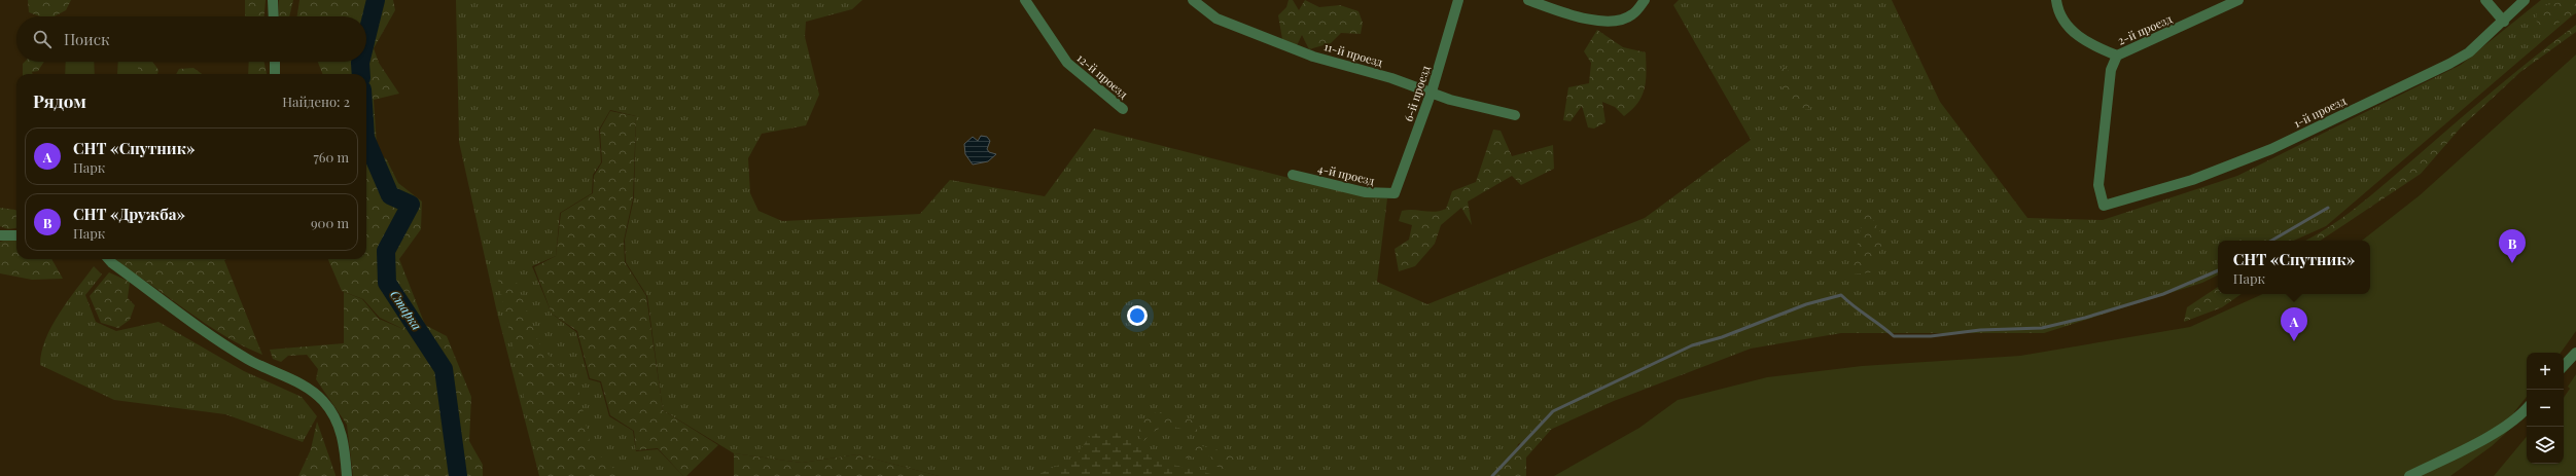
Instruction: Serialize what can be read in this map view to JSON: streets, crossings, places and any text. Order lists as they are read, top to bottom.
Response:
{
  "streets": {
    "street": [
      "2-й проезд",
      "11-й проезд",
      "12-й проезд",
      "6-й проезд",
      "1-й проезд",
      "4-й проезд"
    ]
  },
  "crossings": [
    ["2-й проезд", "1-й проезд"],
    ["11-й проезд", "6-й проезд"],
    ["6-й проезд", "4-й проезд"]
  ],
  "water": ["Старка"],
  "page": {
    "search": "Поиск",
    "heading": ["Рядом", "Найдено: 2"],
    "list": [
      {
        "mark": "A",
        "name": "СНТ «Спутник»",
        "note": "Парк",
        "value": "760 m"
      },
      {
        "mark": "B",
        "name": "СНТ «Дружба»",
        "note": "Парк",
        "value": "900 m"
      }
    ],
    "pins": ["B", "A"],
    "popup": ["СНТ «Спутник»", "Парк"],
    "map_buttons": ["+", "−"]
  }
}
